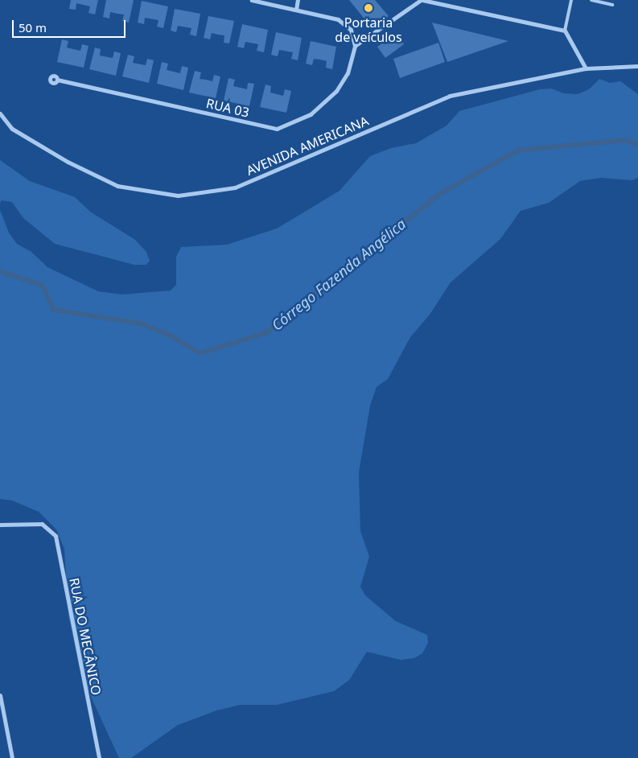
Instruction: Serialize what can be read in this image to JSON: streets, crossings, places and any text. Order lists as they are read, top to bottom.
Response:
{
  "streets": {
    "street": ["RUA 03", "AVENIDA AMERICANA", "RUA DO MECÂNICO"]
  },
  "water": ["Córrego Fazenda Angélica"],
  "places": ["Portaria de veículos"],
  "scale_bar": "50 m"
}
